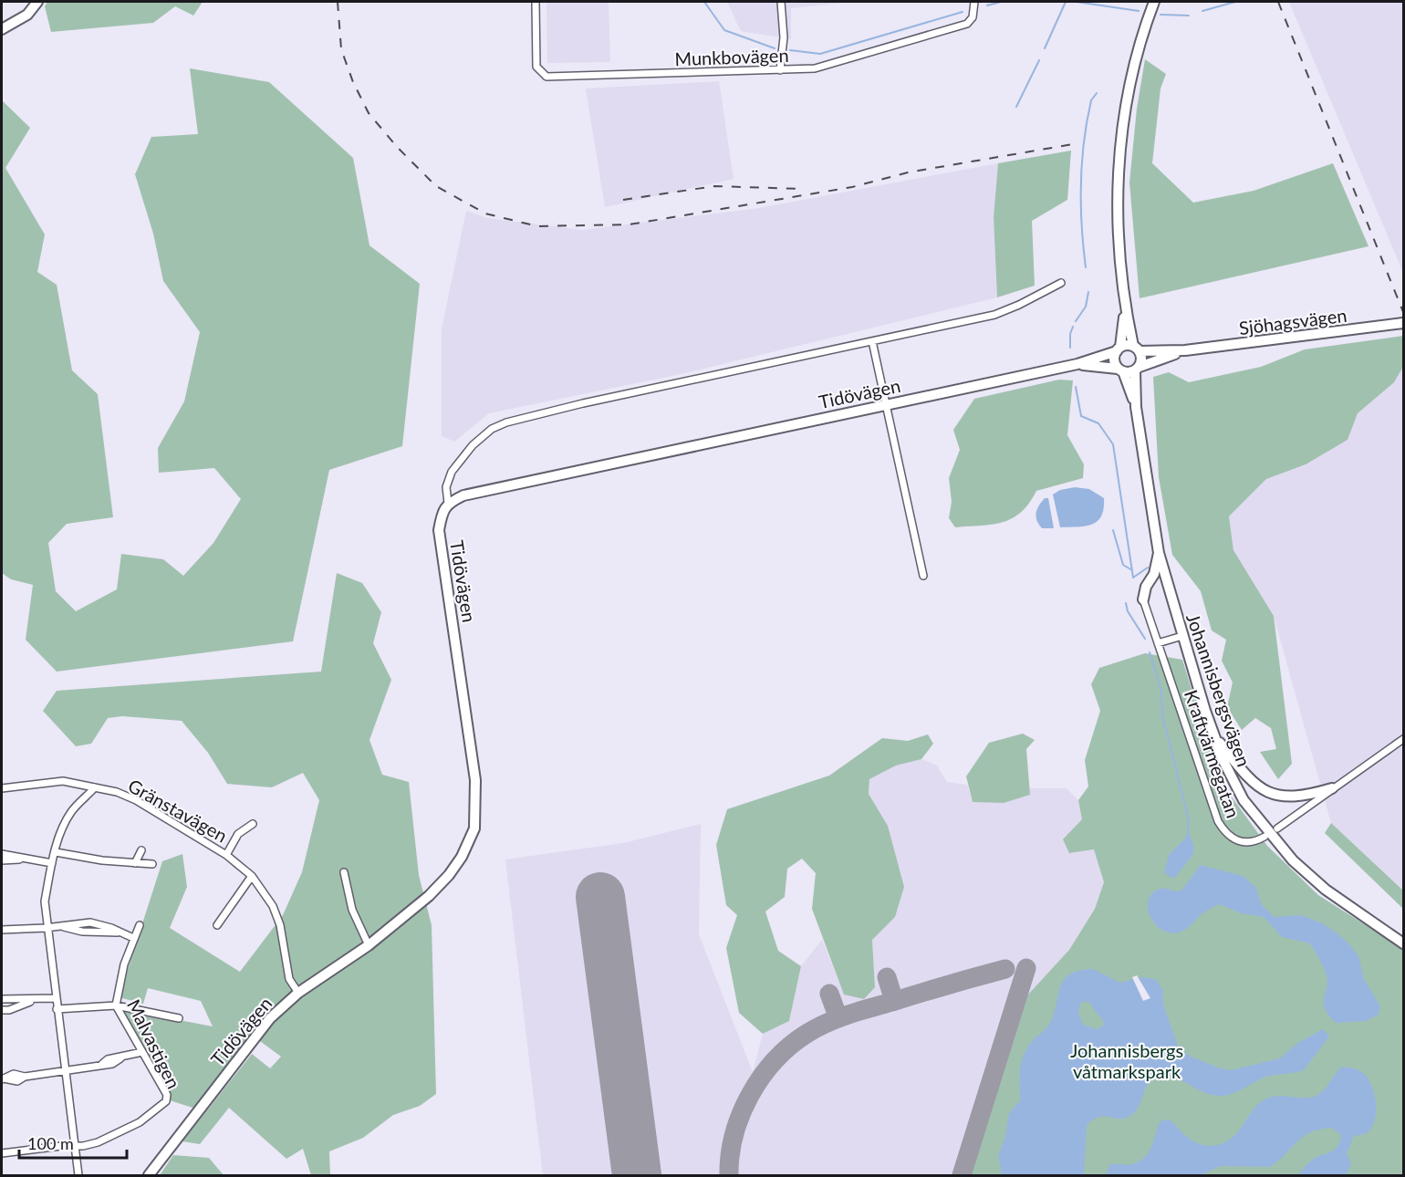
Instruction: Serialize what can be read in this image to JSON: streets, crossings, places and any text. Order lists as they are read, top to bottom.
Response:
{
  "streets": {
    "main road": ["Sjöhagsvägen", "Tidövägen", "Johannisbergsvägen"],
    "street": [
      "Munkbovägen",
      "Kraftvärmegatan",
      "Gränstavägen",
      "Malvastigen"
    ]
  },
  "crossings": [
    ["Sjöhagsvägen", "Tidövägen"],
    ["Sjöhagsvägen", "Johannisbergsvägen"],
    ["Tidövägen", "Johannisbergsvägen"],
    ["Tidövägen", "Gränstavägen"]
  ],
  "parks": ["Johannisbergs våtmarkspark"],
  "scale_bar": "100 m"
}
